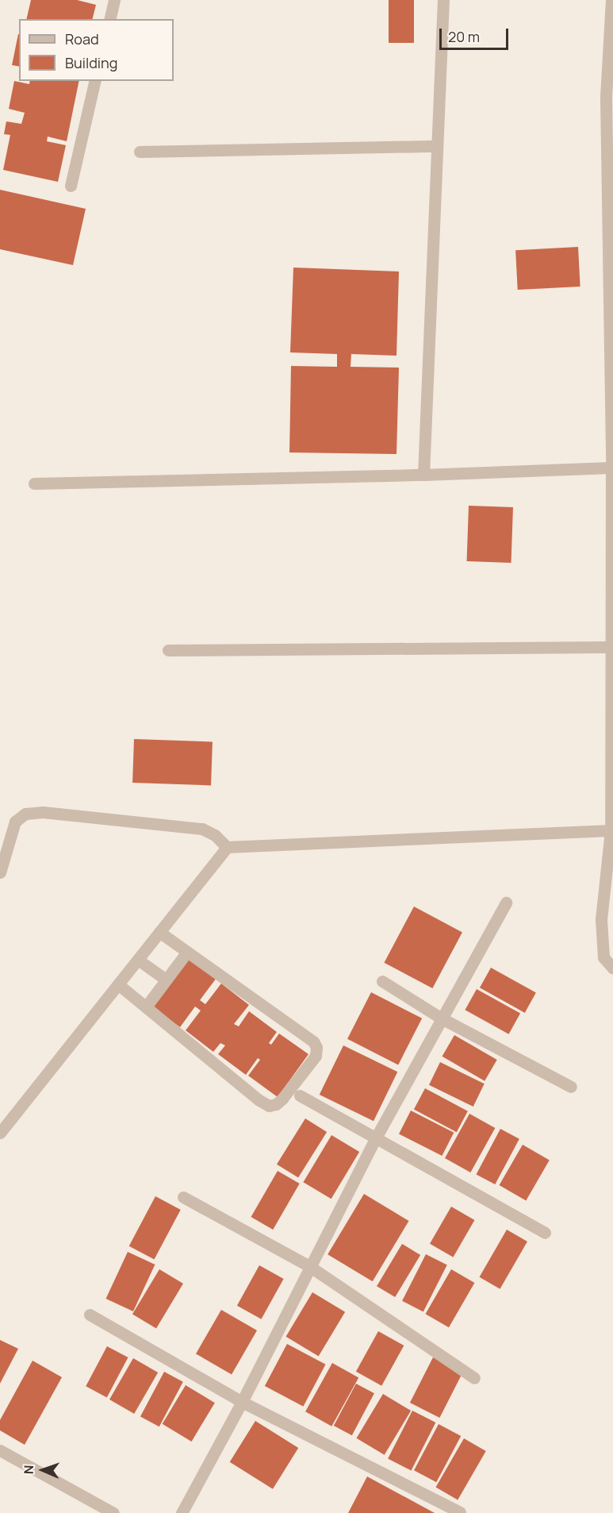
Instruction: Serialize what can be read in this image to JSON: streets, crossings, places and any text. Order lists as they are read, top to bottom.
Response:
{
  "legend": ["Road", "Building"],
  "scale_bar": "20 m",
  "north": "left"
}
